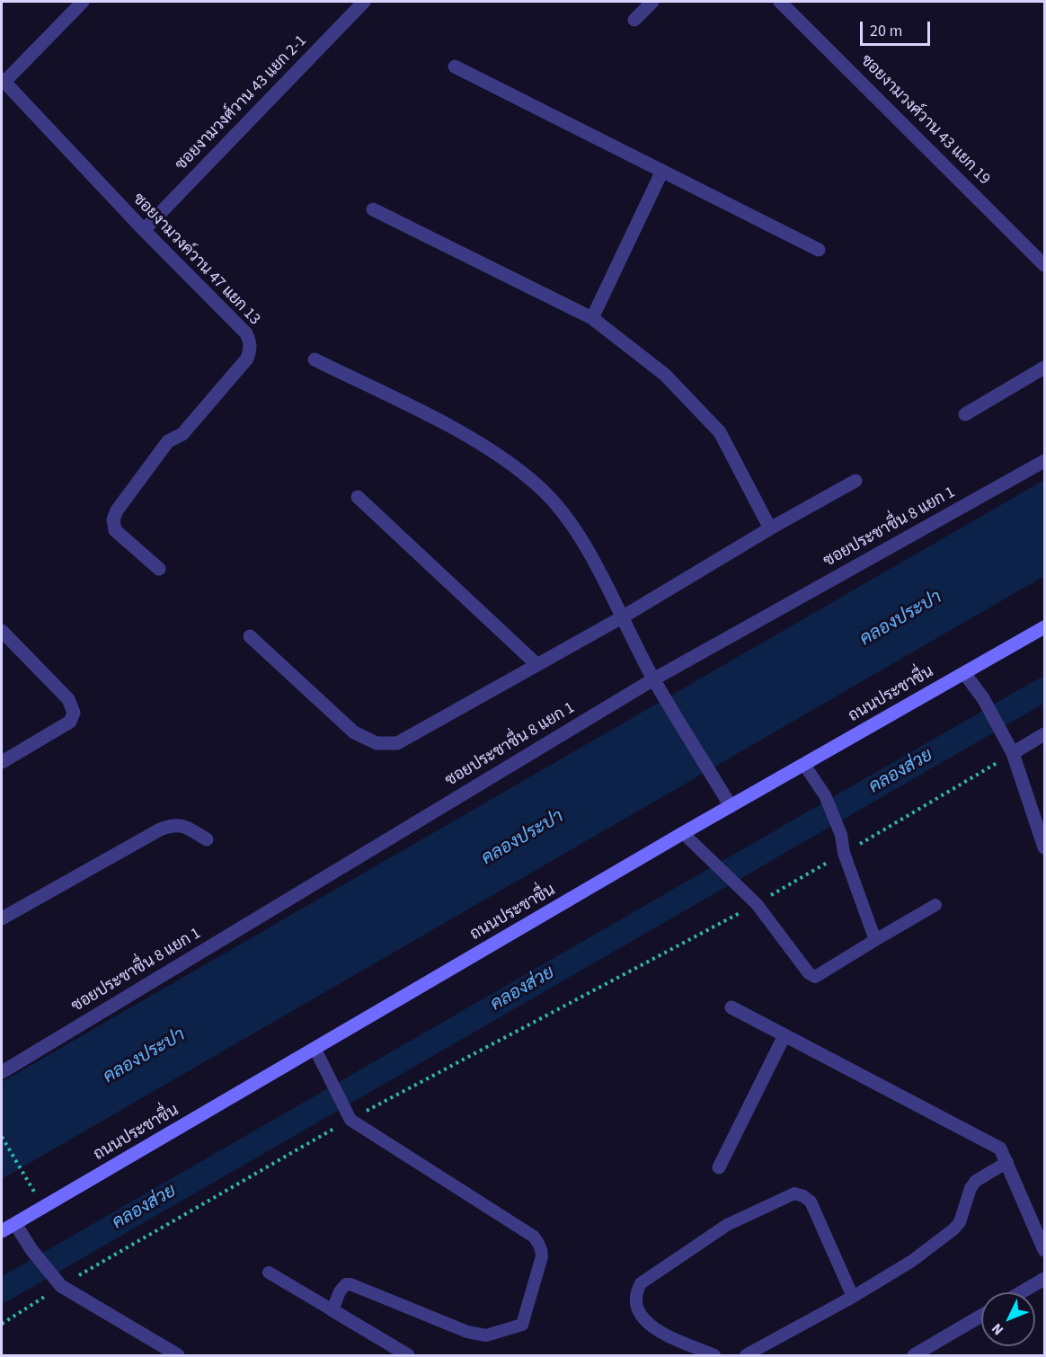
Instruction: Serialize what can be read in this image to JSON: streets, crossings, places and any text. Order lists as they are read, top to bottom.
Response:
{
  "streets": {
    "main road": ["ถนนประชาชื่น"],
    "street": [
      "ซอยงามวงศ์วาน 43 แยก 2-1",
      "ซอยงามวงศ์วาน 43 แยก 19",
      "ซอยงามวงค์วาน 47 แยก 13",
      "ซอยประชาชื่น 8 แยก 1"
    ]
  },
  "crossings": [
    ["ซอยงามวงศ์วาน 43 แยก 2-1", "ซอยงามวงค์วาน 47 แยก 13"]
  ],
  "water": ["คลองประปา", "คลองส่วย"],
  "scale_bar": "20 m",
  "north": "bottom left"
}
